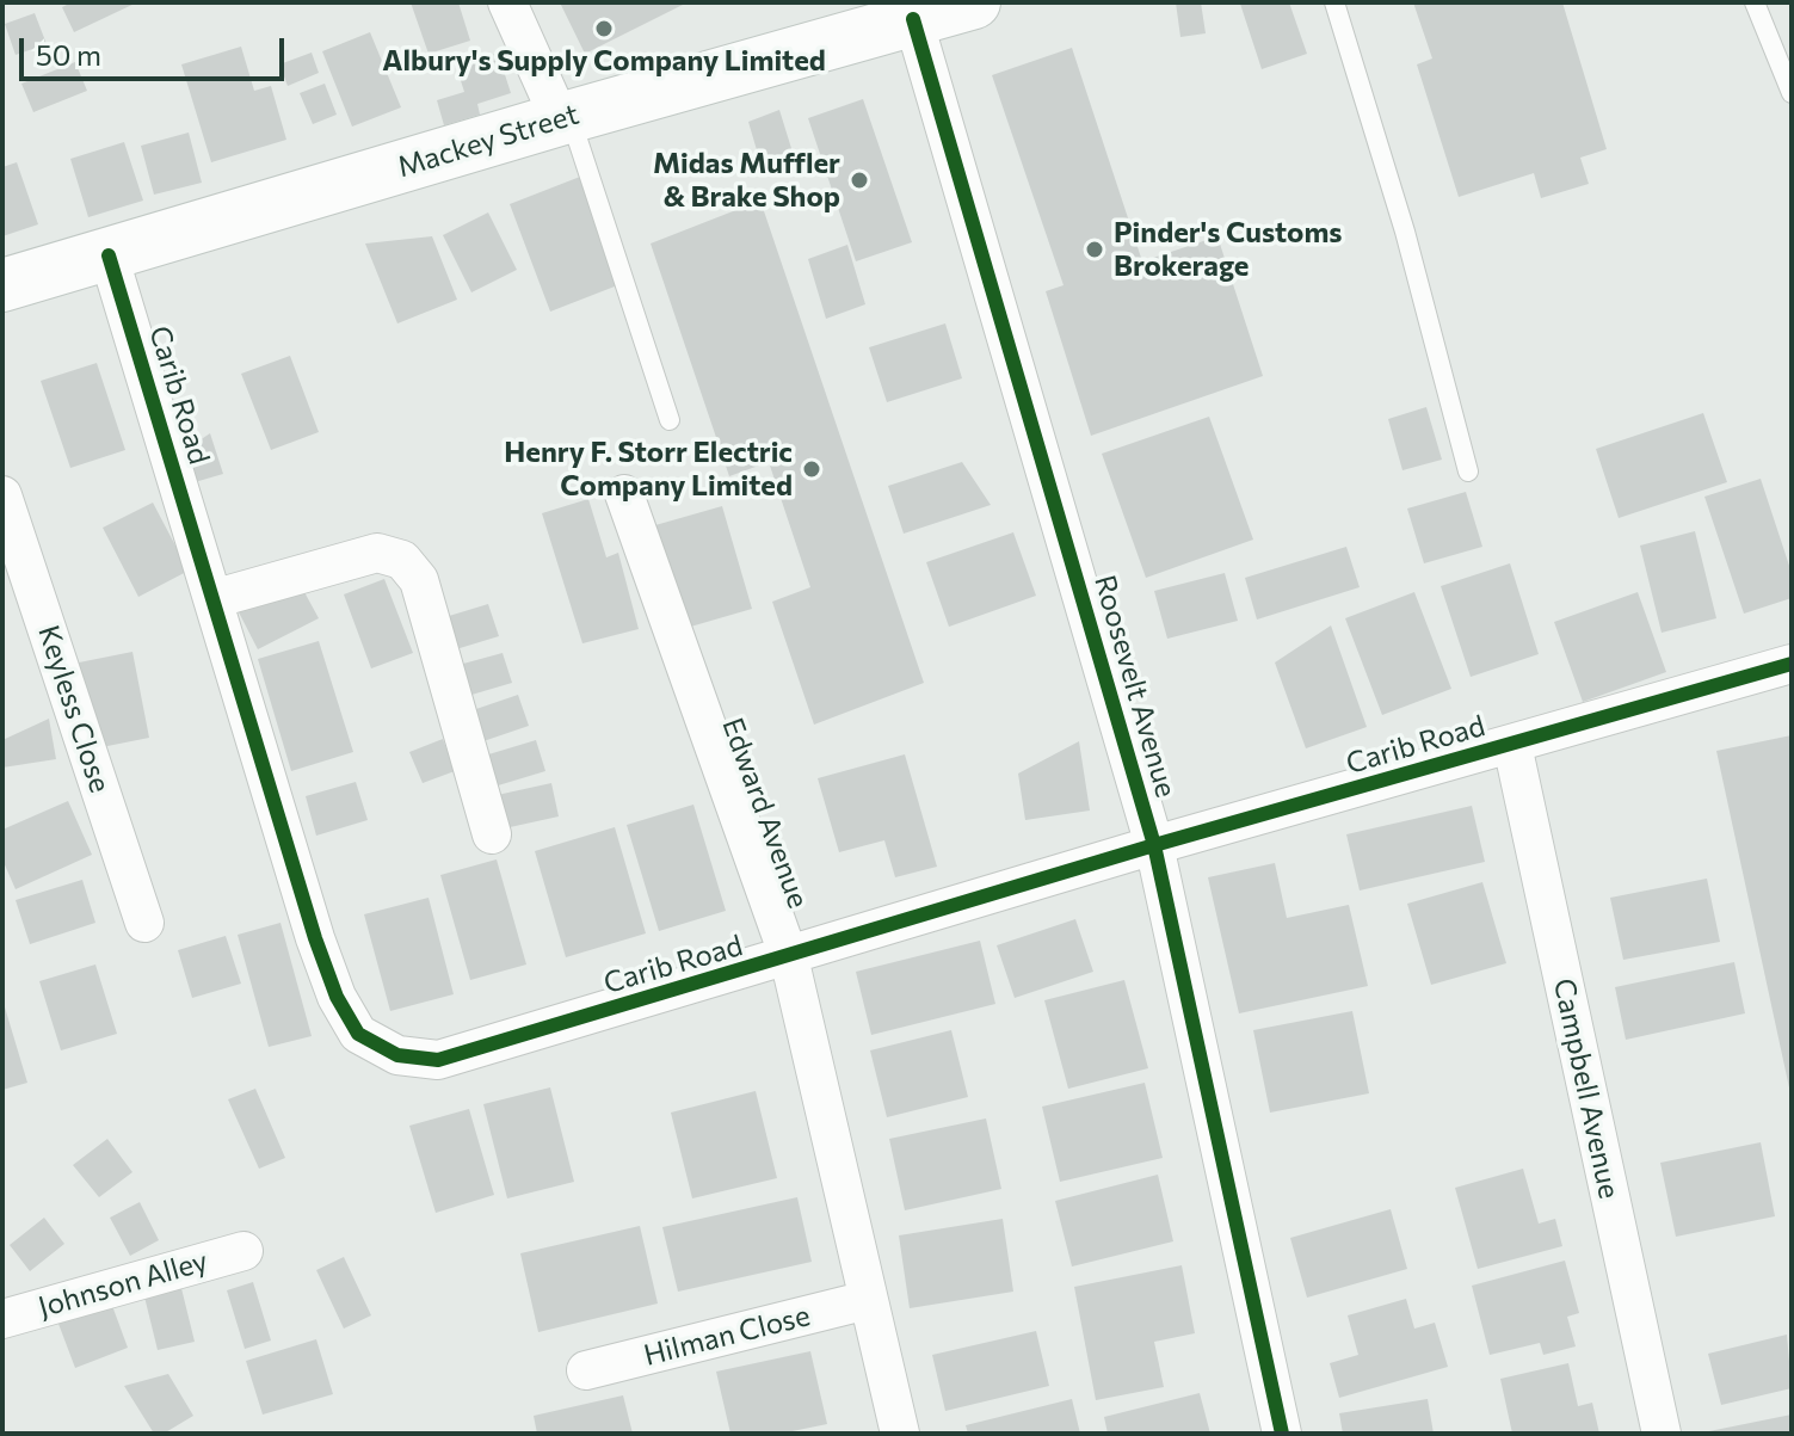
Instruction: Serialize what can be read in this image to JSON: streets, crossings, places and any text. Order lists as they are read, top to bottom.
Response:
{
  "streets": {
    "main road": ["Mackey Street"],
    "street": [
      "Carib Road",
      "Roosevelt Avenue",
      "Keyless Close",
      "Edward Avenue",
      "Campbell Avenue",
      "Johnson Alley",
      "Hilman Close"
    ]
  },
  "crossings": [
    ["Mackey Street", "Carib Road"],
    ["Mackey Street", "Roosevelt Avenue"],
    ["Carib Road", "Roosevelt Avenue"],
    ["Carib Road", "Edward Avenue"],
    ["Carib Road", "Campbell Avenue"],
    ["Edward Avenue", "Hilman Close"]
  ],
  "places": [
    "Albury's Supply Company Limited",
    "Midas Muffler & Brake Shop",
    "Pinder's Customs Brokerage",
    "Henry F. Storr Electric Company Limited"
  ],
  "scale_bar": "50 m"
}
